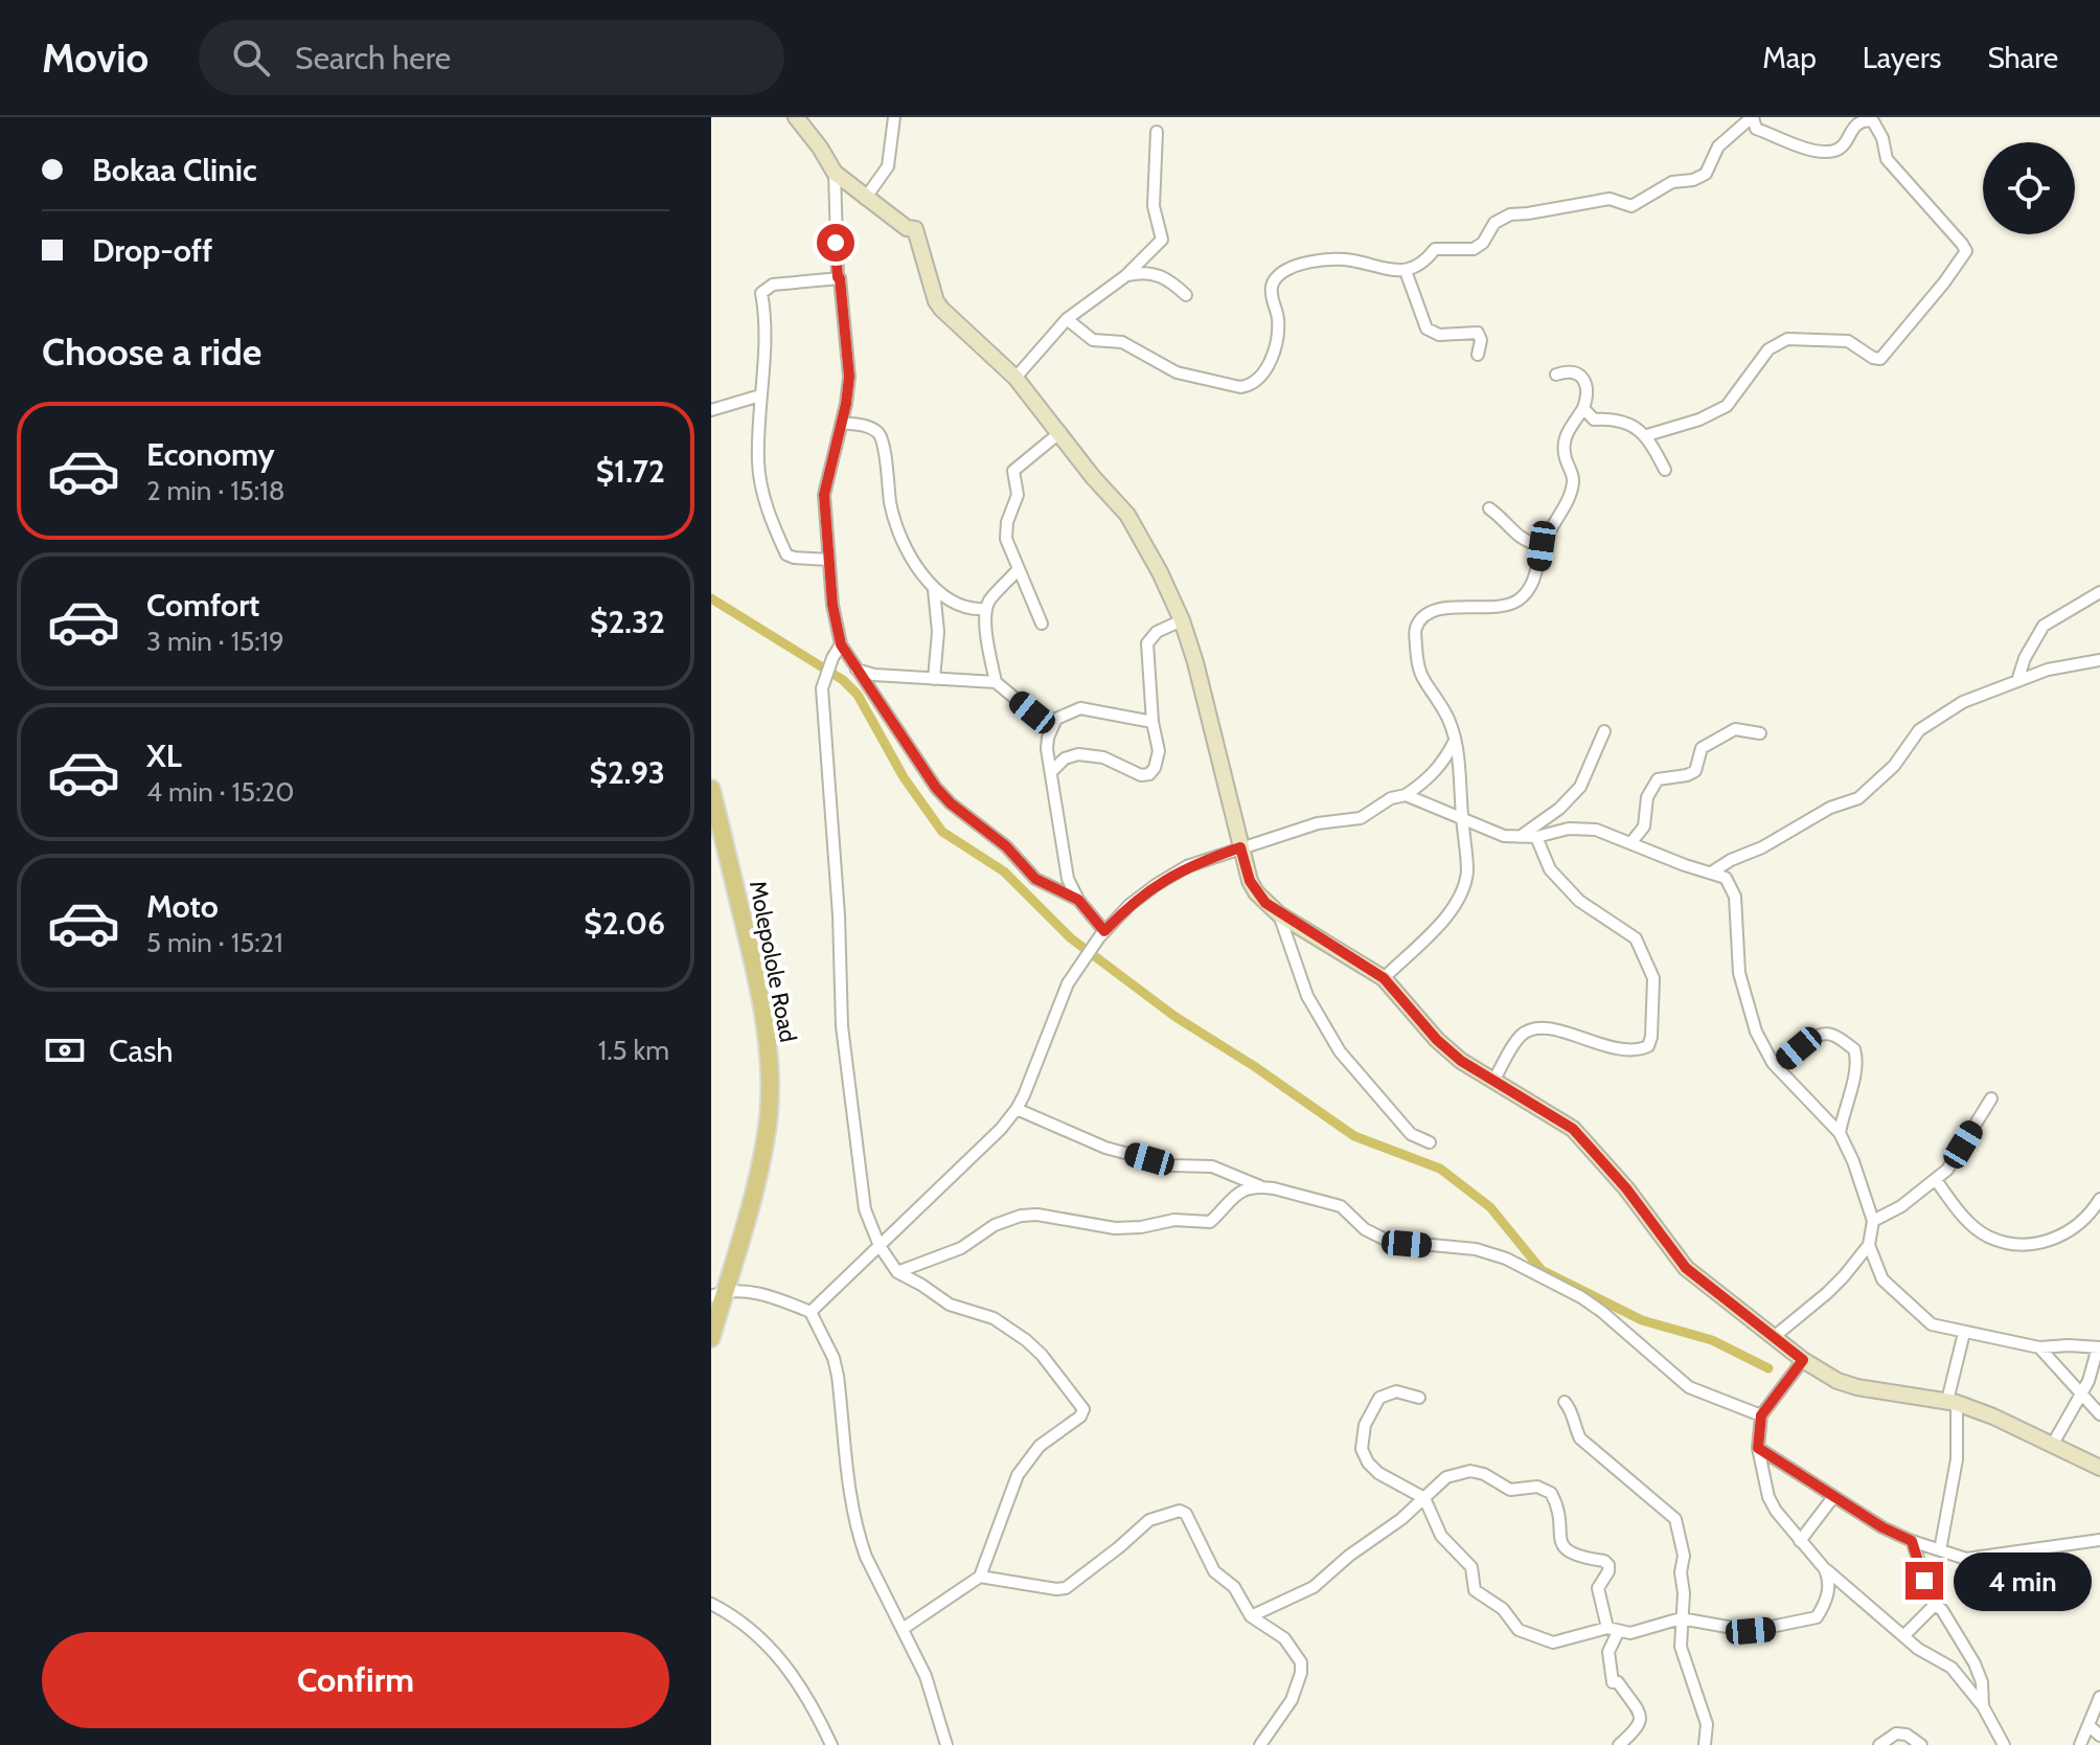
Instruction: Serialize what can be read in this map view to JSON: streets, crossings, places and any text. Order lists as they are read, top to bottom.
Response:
{
  "streets": {
    "main road": ["Molepolole Road"]
  },
  "page": {
    "header": "Movio",
    "search": "Search here",
    "nav": ["Map", "Layers", "Share"],
    "banner": ["Bokaa Clinic", "Drop-off"],
    "heading": "Choose a ride",
    "list": [
      {
        "name": "Economy",
        "note": "2 min · 15:18",
        "value": "$1.72"
      },
      {
        "name": "Comfort",
        "note": "3 min · 15:19",
        "value": "$2.32"
      },
      {
        "name": "XL",
        "note": "4 min · 15:20",
        "value": "$2.93"
      },
      {
        "name": "Moto",
        "note": "5 min · 15:21",
        "value": "$2.06"
      }
    ],
    "pay": ["Cash", "1.5 km"],
    "bubble": "4 min",
    "buttons": "Confirm"
  }
}
